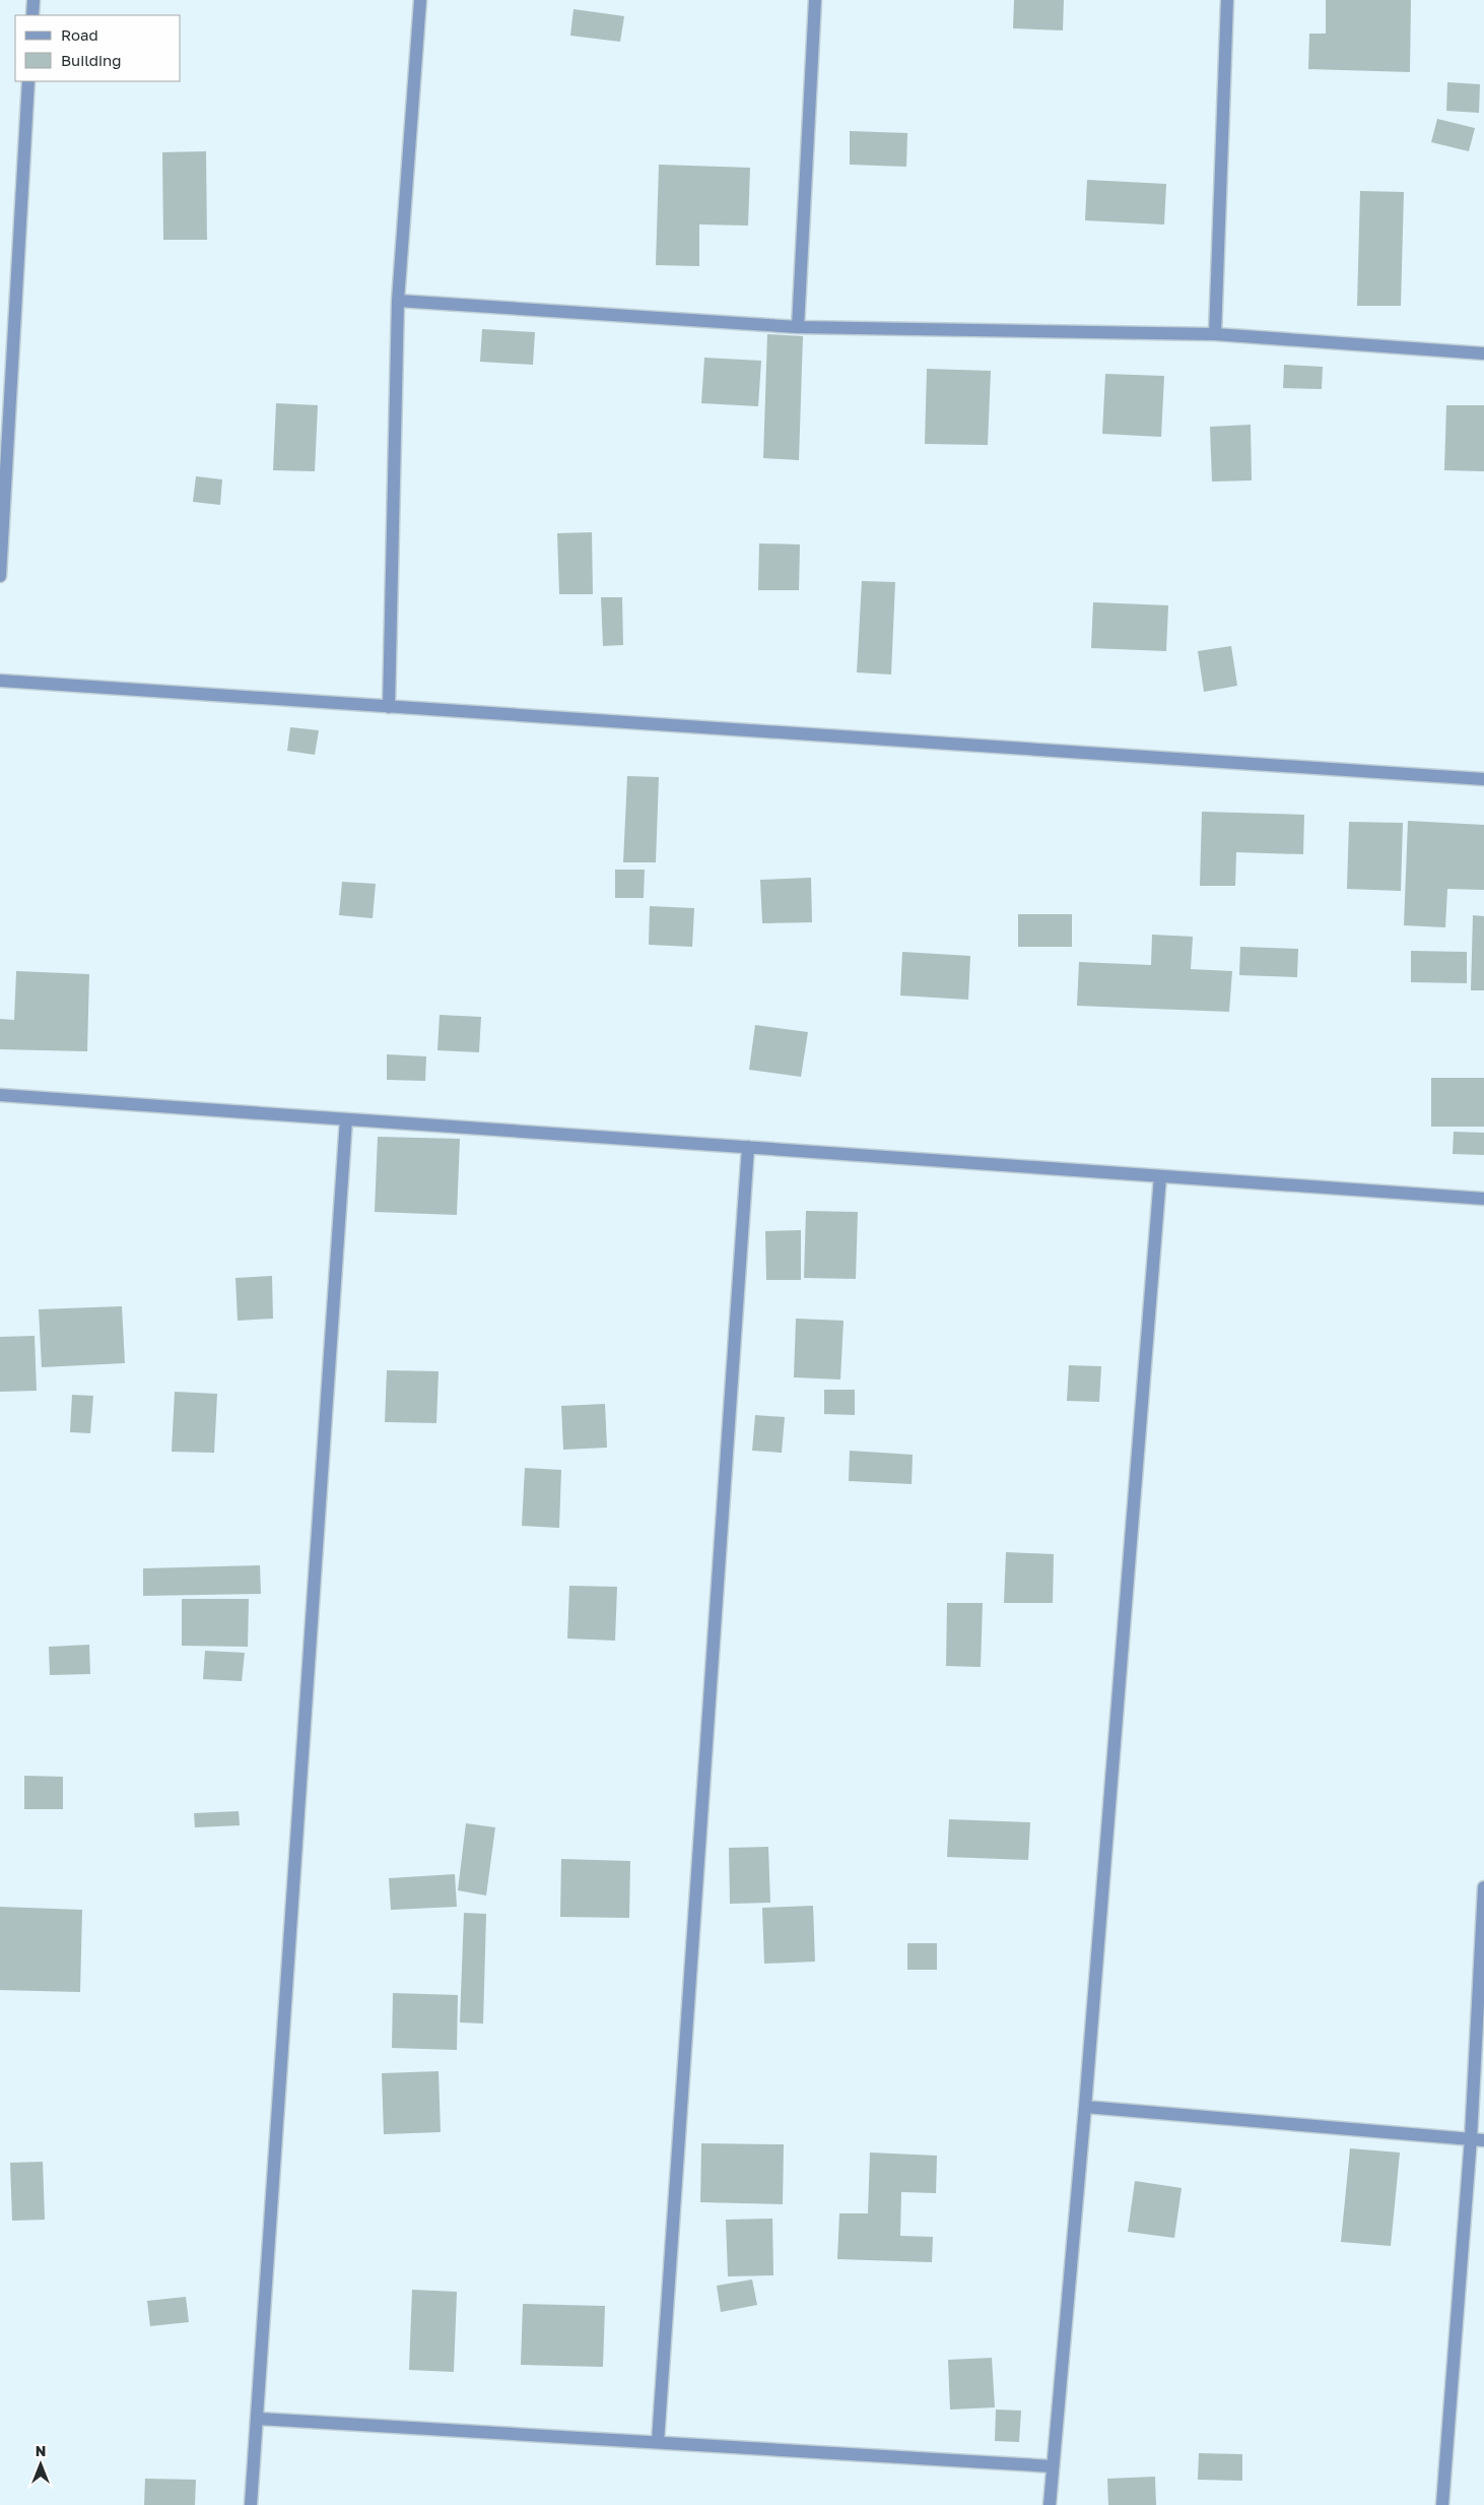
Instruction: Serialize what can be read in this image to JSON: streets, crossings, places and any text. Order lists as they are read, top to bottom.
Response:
{
  "legend": ["Road", "Building"],
  "north": "top"
}
